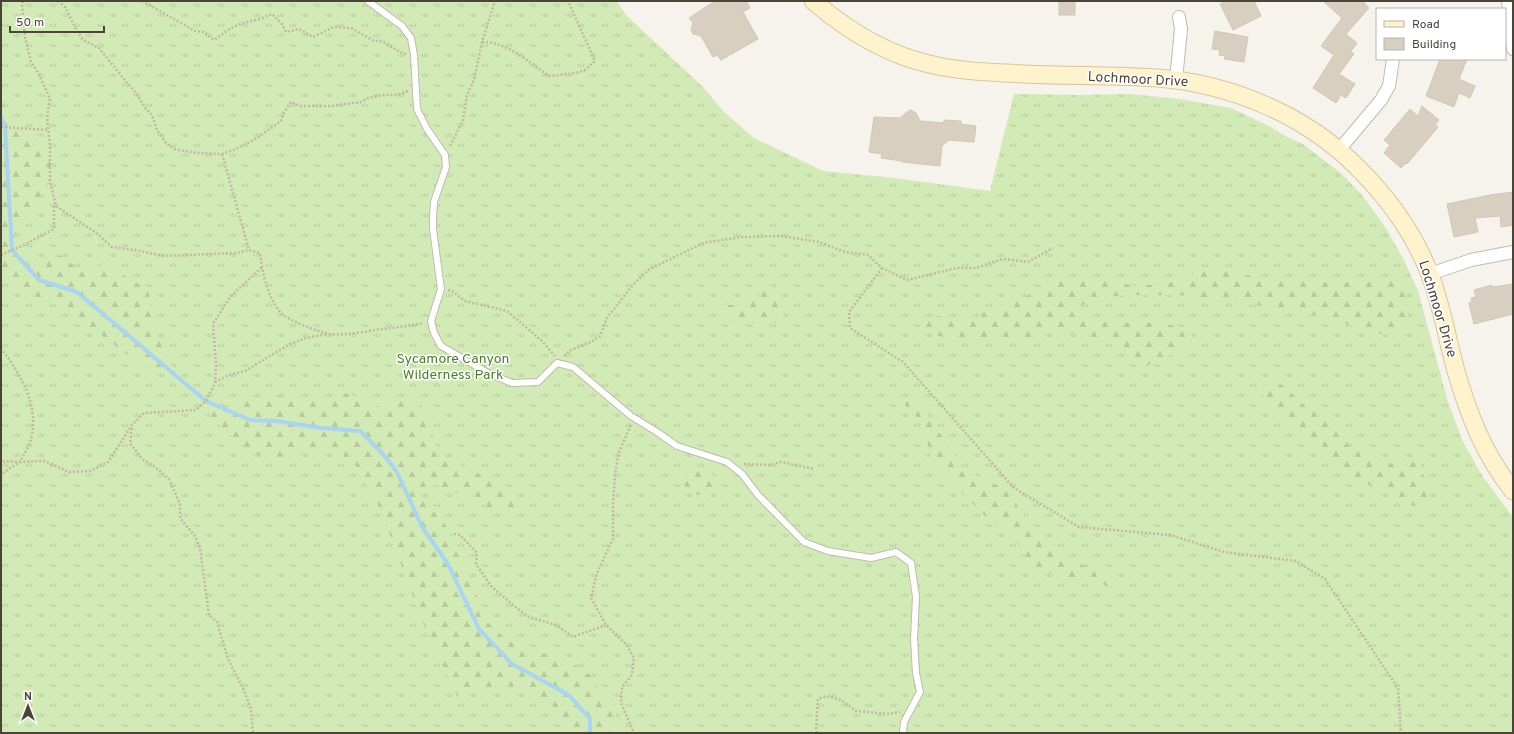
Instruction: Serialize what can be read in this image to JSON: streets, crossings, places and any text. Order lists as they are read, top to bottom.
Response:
{
  "streets": {
    "street": ["Lochmoor Drive"]
  },
  "parks": ["Sycamore Canyon Wilderness Park"],
  "legend": ["Road", "Building"],
  "scale_bar": "50 m",
  "north": "top"
}
